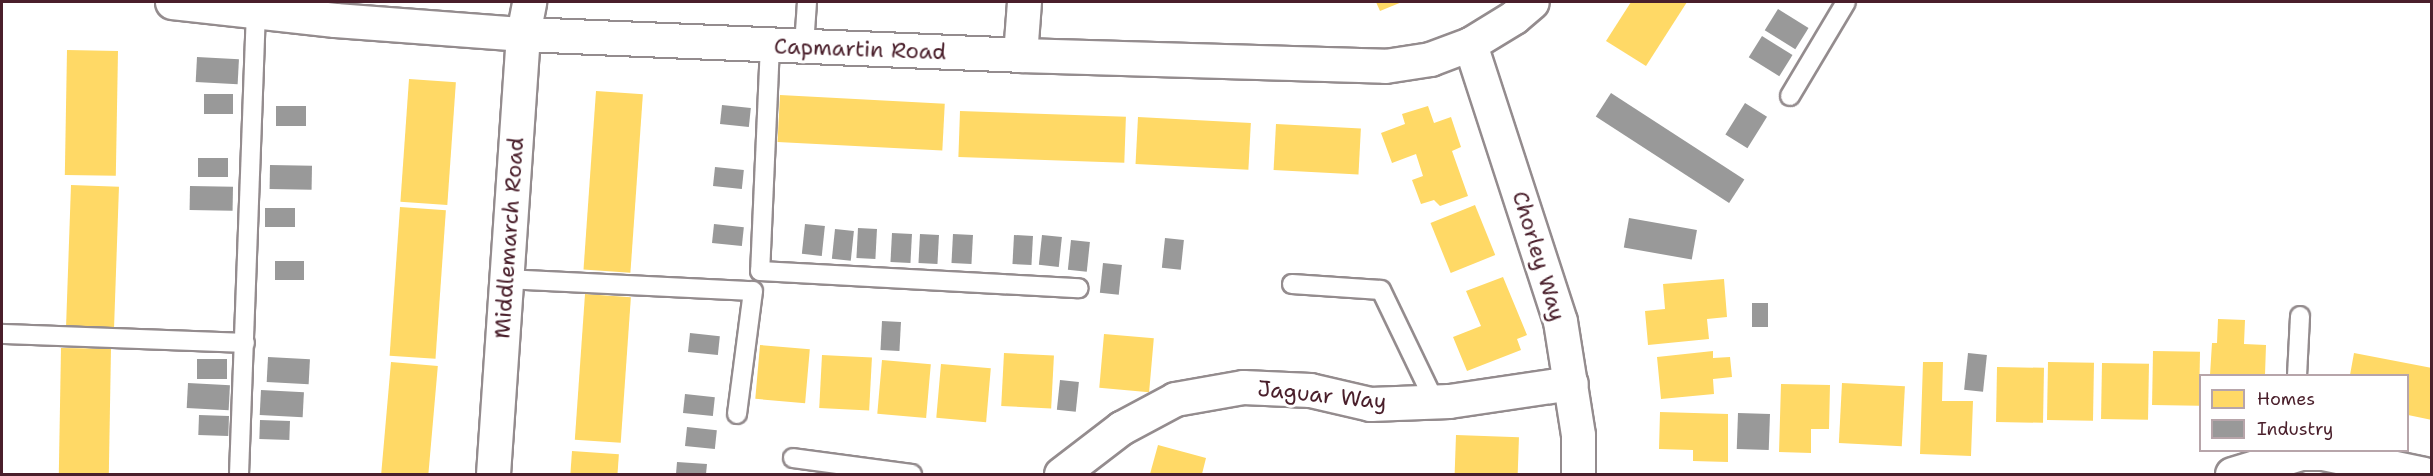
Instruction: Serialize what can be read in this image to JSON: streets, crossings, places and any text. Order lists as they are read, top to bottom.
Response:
{
  "streets": {
    "street": [
      "Capmartin Road",
      "Middlemarch Road",
      "Chorley Way",
      "Jaguar Way"
    ]
  },
  "crossings": [
    ["Capmartin Road", "Middlemarch Road"],
    ["Capmartin Road", "Chorley Way"],
    ["Chorley Way", "Jaguar Way"]
  ],
  "legend": ["Homes", "Industry"]
}
